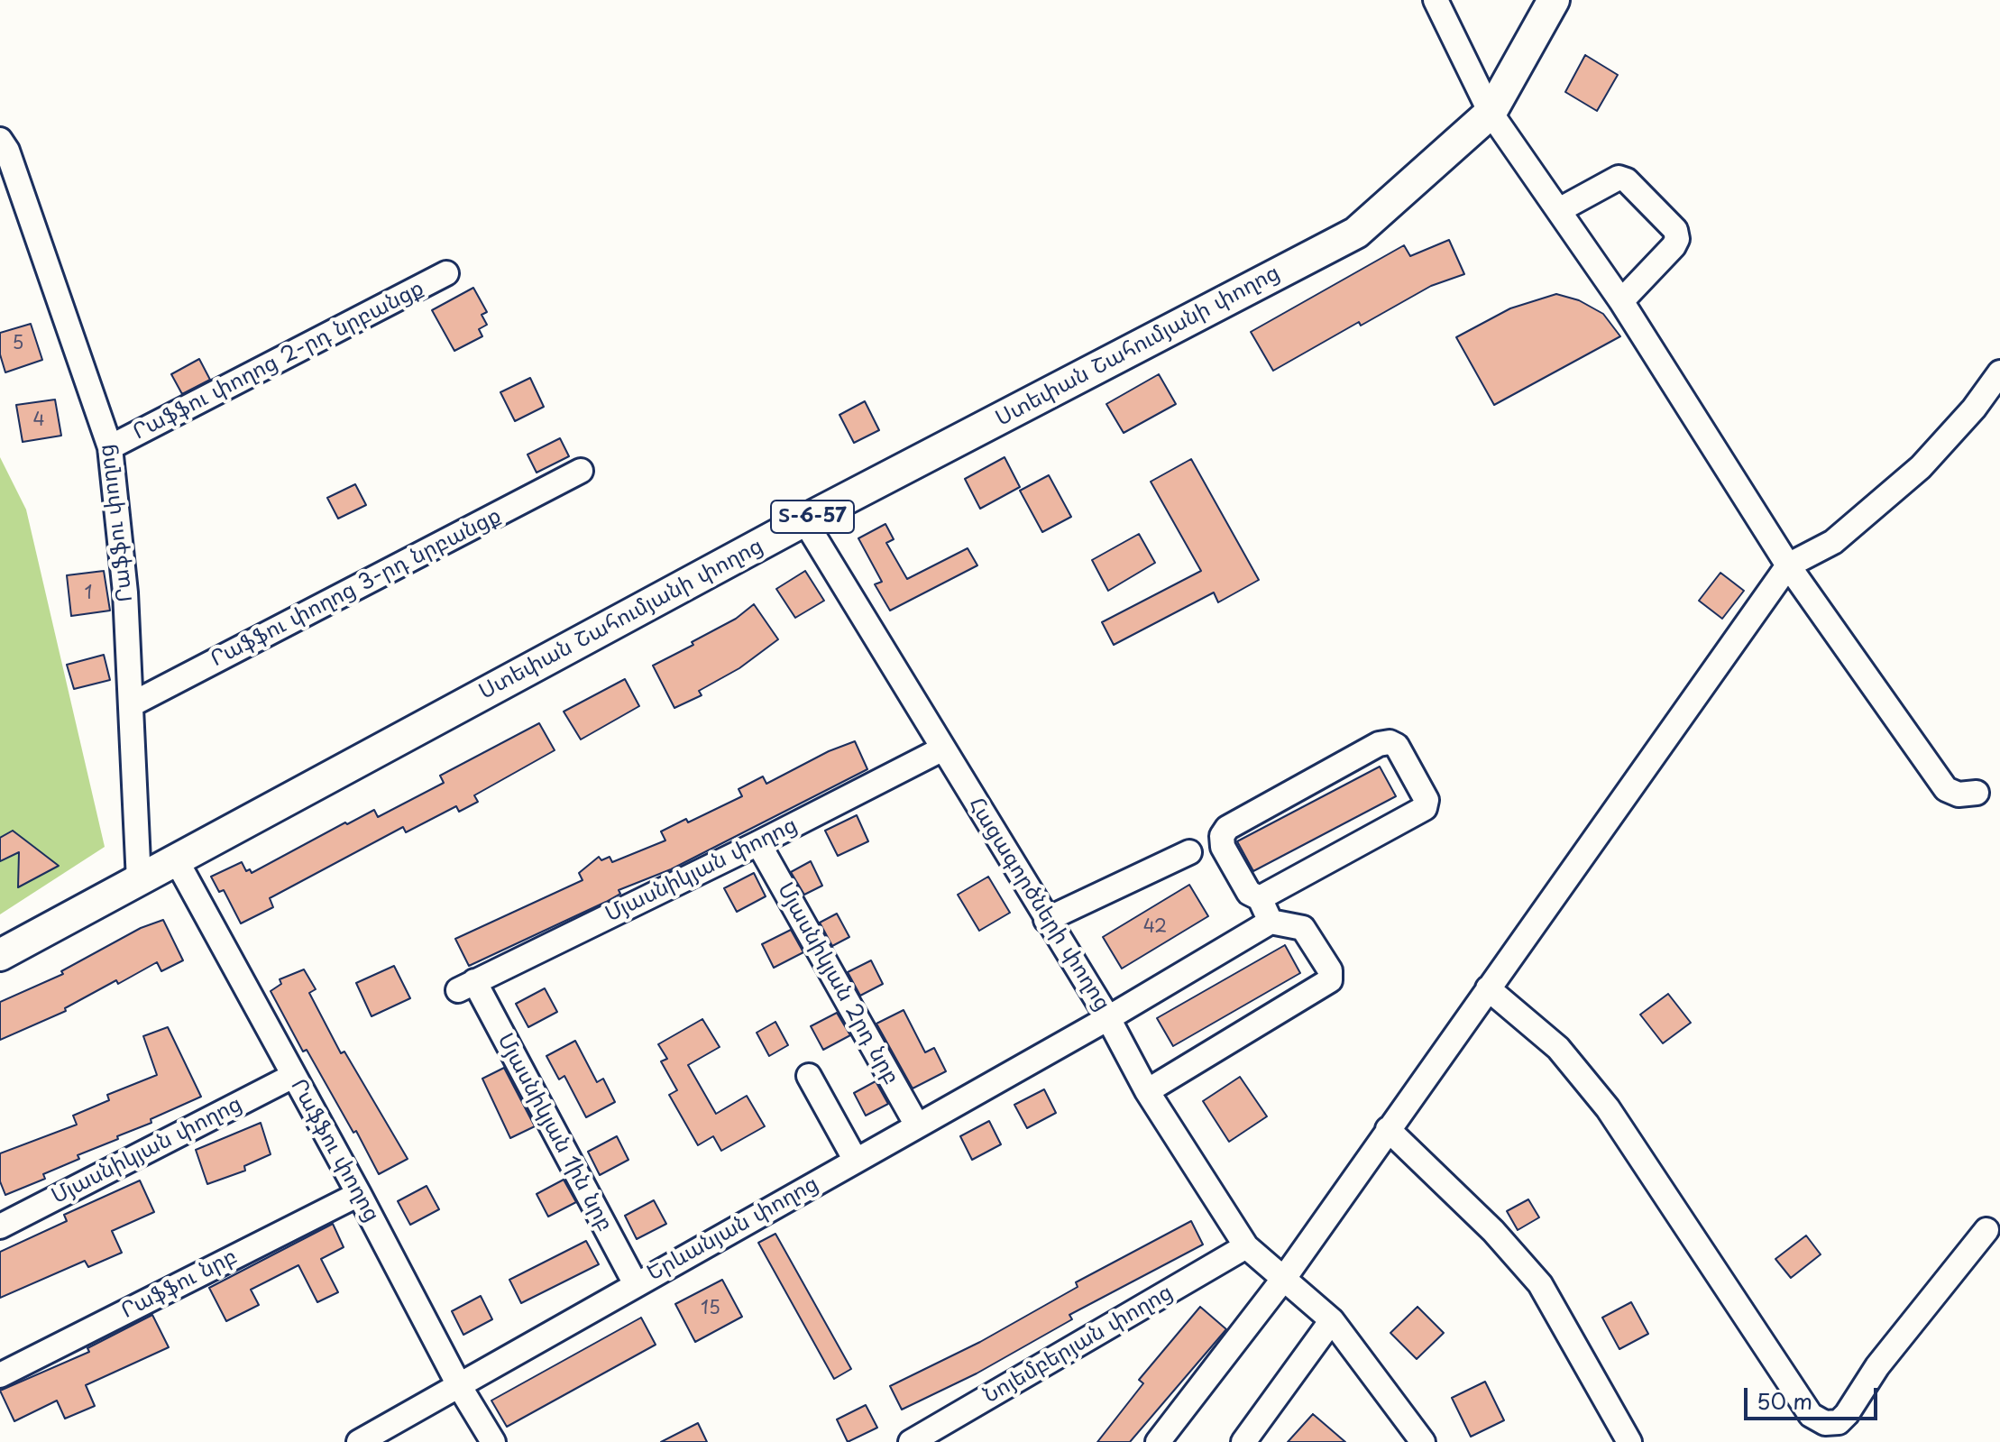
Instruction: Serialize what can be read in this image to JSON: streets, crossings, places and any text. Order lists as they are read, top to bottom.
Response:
{
  "streets": {
    "main road": ["Ստեփան Շահումյանի փողոց", "Տ-6-57"],
    "street": [
      "Րաֆֆու փողոց 2-րդ նրբանցք",
      "Րաֆֆու փողոց",
      "Րաֆֆու փողոց 3-րդ նրբանցք",
      "Մյասնիկյան փողոց",
      "Հացագործների փողոց",
      "Մյասնիկյան 2րդ նրբ",
      "Մյասնիկյան 1ին նրբ",
      "Երևանյան փողոց",
      "Րաֆֆու նրբ",
      "Նոյեմբերյան փողոց"
    ]
  },
  "crossings": [
    ["Ստեփան Շահումյանի փողոց", "Րաֆֆու փողոց"],
    ["Ստեփան Շահումյանի փողոց", "Հացագործների փողոց"],
    ["Րաֆֆու փողոց 2-րդ նրբանցք", "Րաֆֆու փողոց"],
    ["Րաֆֆու փողոց", "Րաֆֆու փողոց 3-րդ նրբանցք"],
    ["Րաֆֆու փողոց", "Մյասնիկյան փողոց"],
    ["Րաֆֆու փողոց", "Երևանյան փողոց"],
    ["Րաֆֆու փողոց", "Րաֆֆու նրբ"],
    ["Մյասնիկյան փողոց", "Հացագործների փողոց"],
    ["Մյասնիկյան փողոց", "Մյասնիկյան 2րդ նրբ"],
    ["Մյասնիկյան փողոց", "Մյասնիկյան 1ին նրբ"],
    ["Հացագործների փողոց", "Երևանյան փողոց"],
    ["Հացագործների փողոց", "Նոյեմբերյան փողոց"],
    ["Մյասնիկյան 2րդ նրբ", "Երևանյան փողոց"],
    ["Մյասնիկյան 1ին նրբ", "Երևանյան փողոց"]
  ],
  "house_numbers": [
    "5",
    "4",
    "1",
    "42",
    "15"
  ],
  "scale_bar": "50 m"
}
